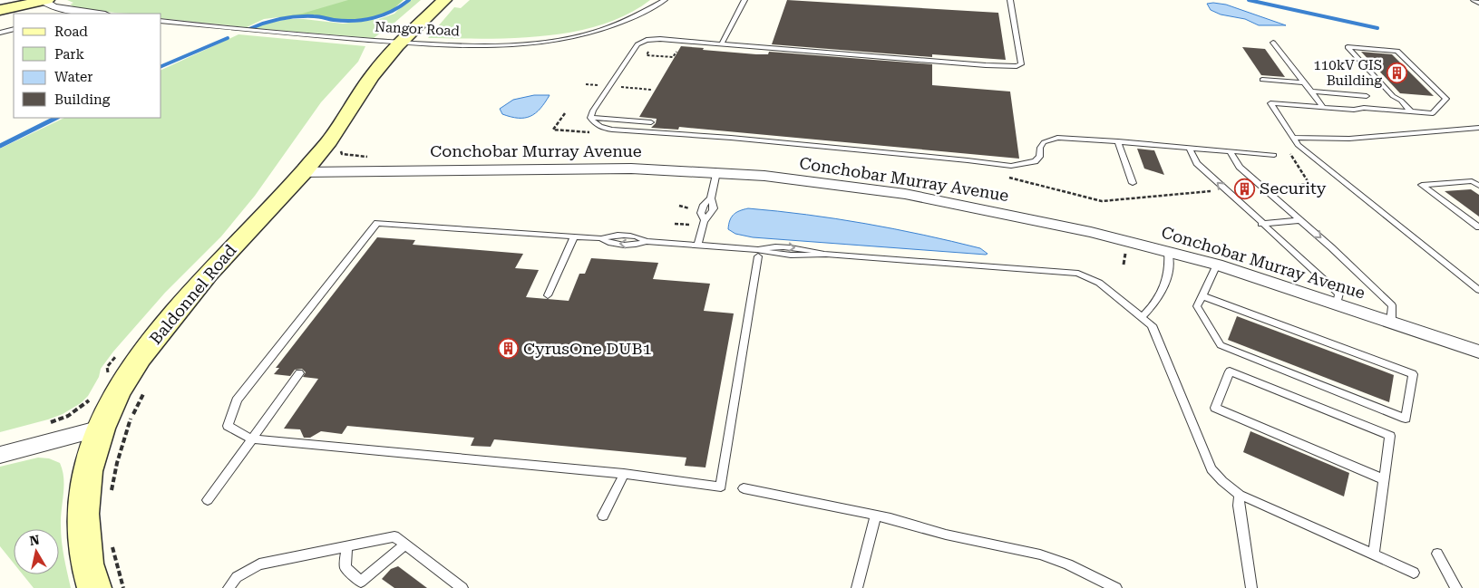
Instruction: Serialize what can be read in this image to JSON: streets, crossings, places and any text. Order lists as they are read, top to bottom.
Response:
{
  "streets": {
    "street": ["Conchobar Murray Avenue", "Baldonnel Road"],
    "lane": ["Nangor Road"]
  },
  "crossings": [
    ["Nangor Road", "Baldonnel Road"],
    ["Conchobar Murray Avenue", "Baldonnel Road"]
  ],
  "places": {
    "building": ["110kV GIS Building", "Security", "CyrusOne DUB1"]
  },
  "legend": [
    "Road",
    "Park",
    "Water",
    "Building"
  ],
  "north": "top"
}
